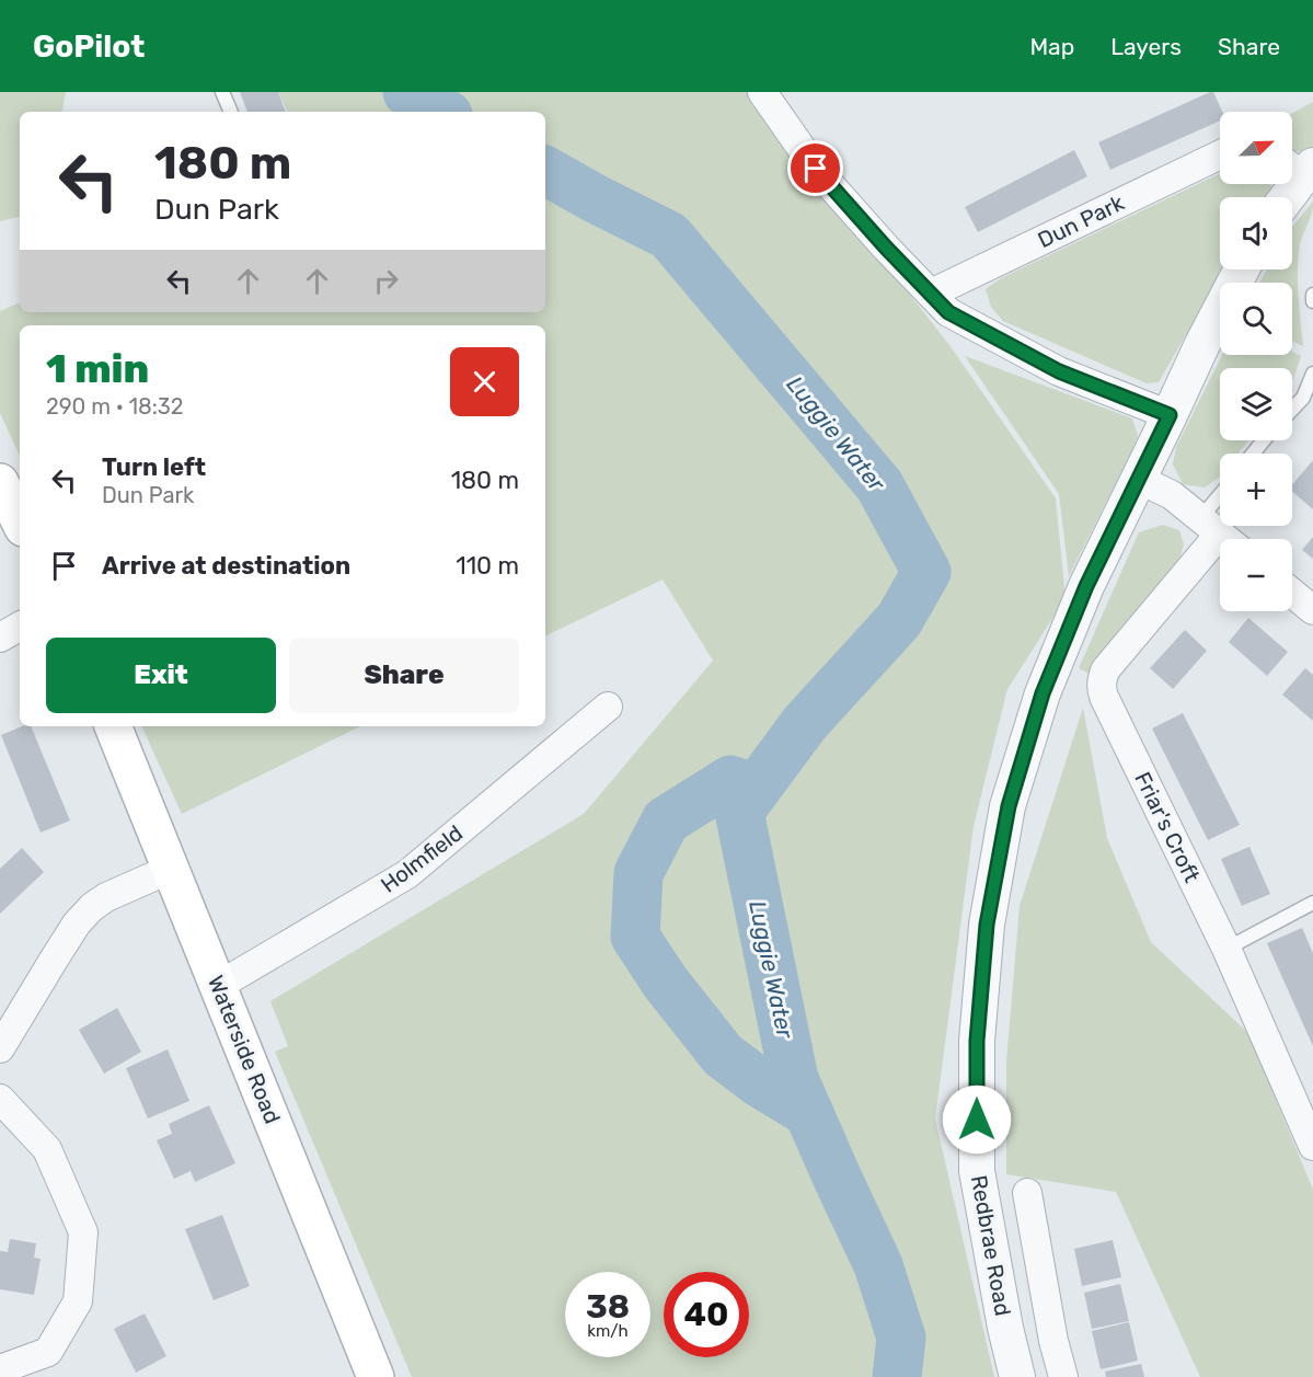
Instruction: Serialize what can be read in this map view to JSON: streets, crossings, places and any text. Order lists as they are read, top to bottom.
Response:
{
  "streets": {
    "main road": ["Waterside Road"],
    "street": [
      "Dun Park",
      "Friar's Croft",
      "Holmfield",
      "Redbrae Road"
    ]
  },
  "crossings": [
    ["Holmfield", "Waterside Road"]
  ],
  "water": ["Luggie Water"],
  "north": "top right",
  "page": {
    "header": "GoPilot",
    "nav": ["Map", "Layers", "Share"],
    "map_buttons": ["+", "−"],
    "turn": ["180 m", "Dun Park"],
    "heading": ["1 min", "290 m · 18:32"],
    "list": [
      {
        "name": "Turn left",
        "note": "Dun Park",
        "value": "180 m"
      },
      {
        "name": "Arrive at destination",
        "value": "110 m"
      }
    ],
    "buttons": ["Exit", "Share"],
    "speed": "38 km/h",
    "limit": "40"
  }
}
